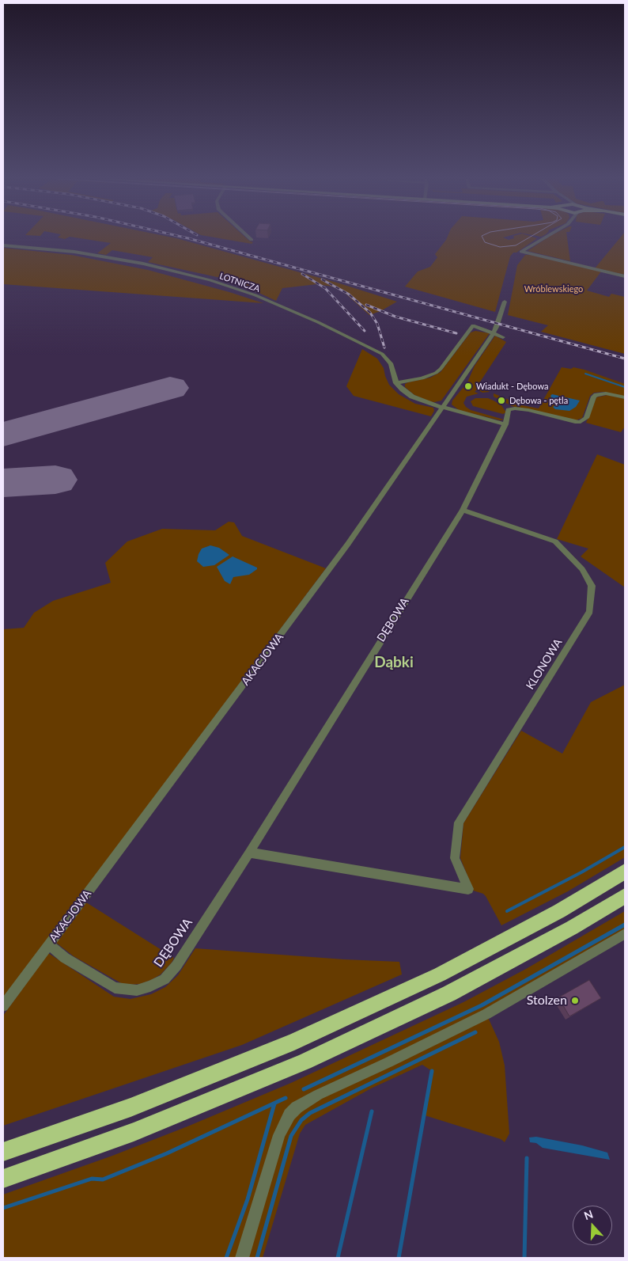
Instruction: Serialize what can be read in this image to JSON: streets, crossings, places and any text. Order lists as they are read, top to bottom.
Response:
{
  "streets": {
    "street": [
      "LOTNICZA",
      "DĘBOWA",
      "AKACJOWA",
      "KLONOWA"
    ]
  },
  "crossings": [
    ["DĘBOWA", "AKACJOWA"],
    ["DĘBOWA", "KLONOWA"]
  ],
  "districts": ["Dąbki"],
  "parks": ["Wróblewskiego"],
  "places": ["Wiadukt - Dębowa", "Dębowa - pętla", "Stolzen"],
  "north": "top"
}
